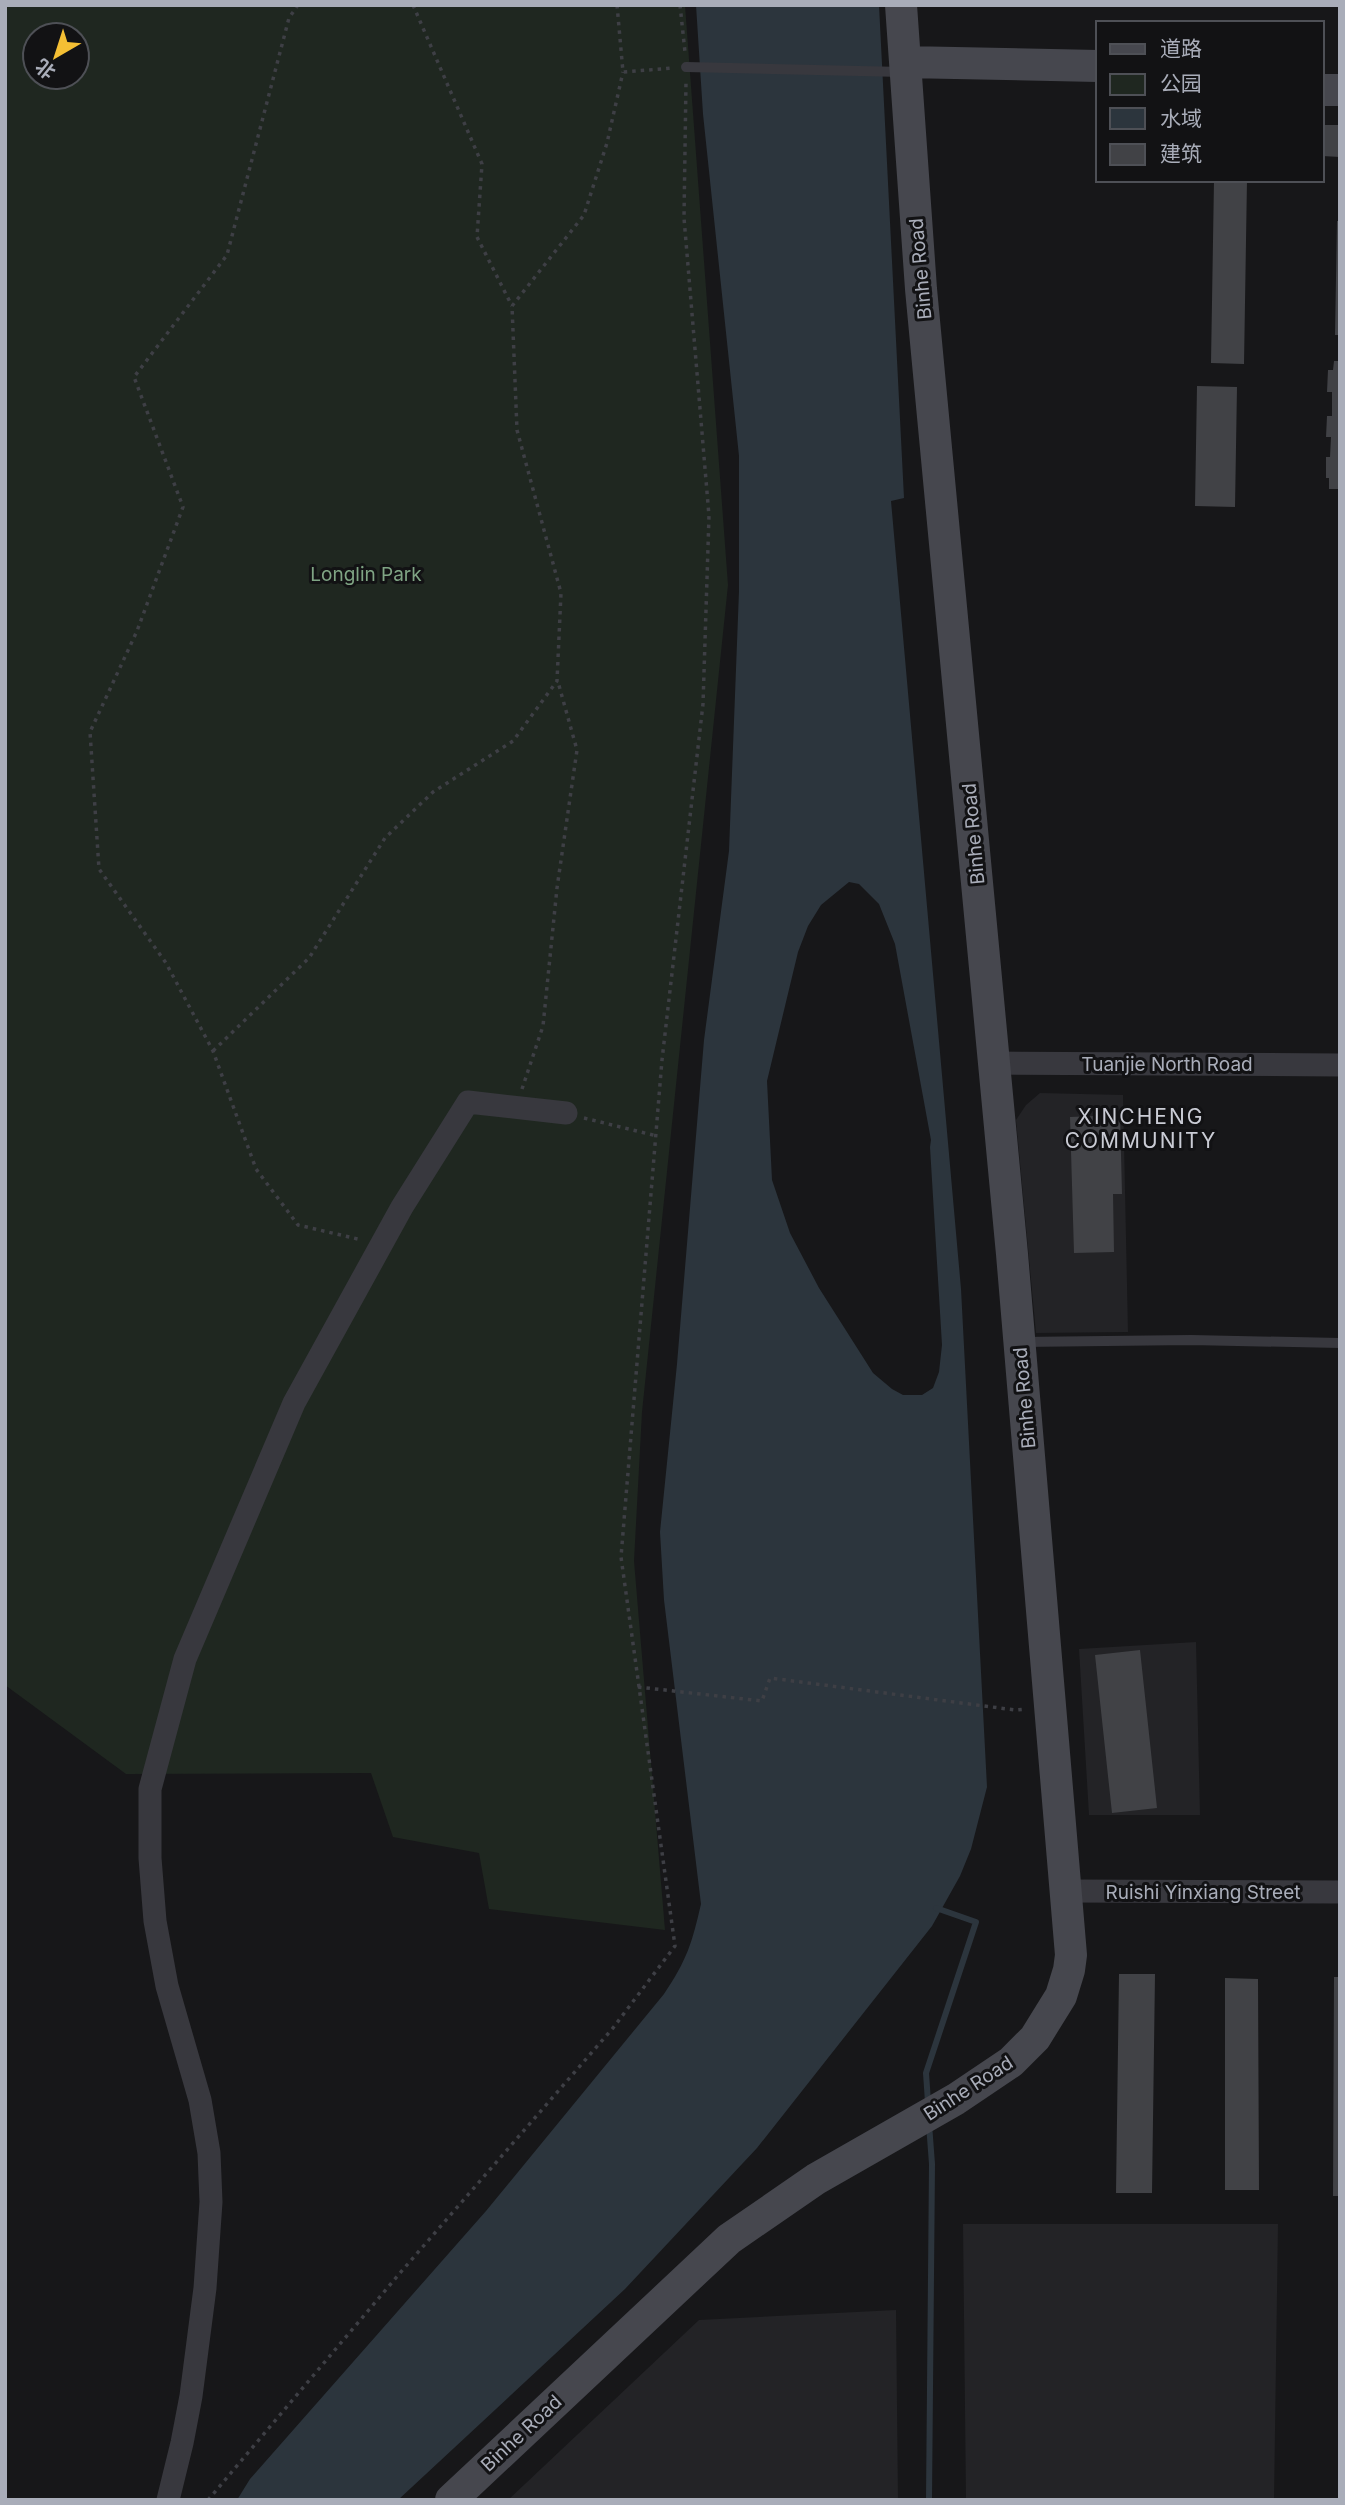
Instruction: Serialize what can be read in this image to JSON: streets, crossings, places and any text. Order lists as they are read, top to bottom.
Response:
{
  "streets": {
    "street": ["Binhe Road", "Tuanjie North Road", "Ruishi Yinxiang Street"]
  },
  "crossings": [
    ["Binhe Road", "Tuanjie North Road"],
    ["Binhe Road", "Ruishi Yinxiang Street"]
  ],
  "districts": ["XINCHENG COMMUNITY"],
  "parks": ["Longlin Park"],
  "legend": [
    "道路",
    "公园",
    "水域",
    "建筑"
  ],
  "north": "bottom left"
}
